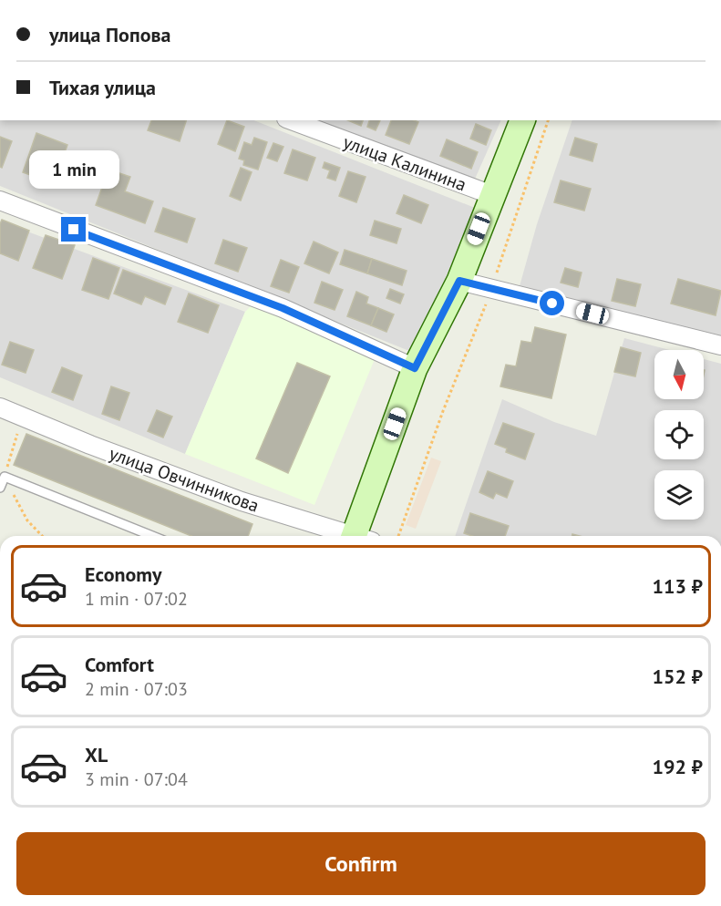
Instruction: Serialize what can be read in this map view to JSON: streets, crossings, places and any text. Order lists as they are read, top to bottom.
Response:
{
  "streets": {
    "street": ["улица Калинина", "улица Овчинникова"]
  },
  "north": "bottom",
  "page": {
    "banner": ["улица Попова", "Тихая улица"],
    "bubble": "1 min",
    "list": [
      {
        "name": "Economy",
        "note": "1 min · 07:02",
        "value": "113 ₽"
      },
      {
        "name": "Comfort",
        "note": "2 min · 07:03",
        "value": "152 ₽"
      },
      {
        "name": "XL",
        "note": "3 min · 07:04",
        "value": "192 ₽"
      }
    ],
    "buttons": "Confirm"
  }
}
